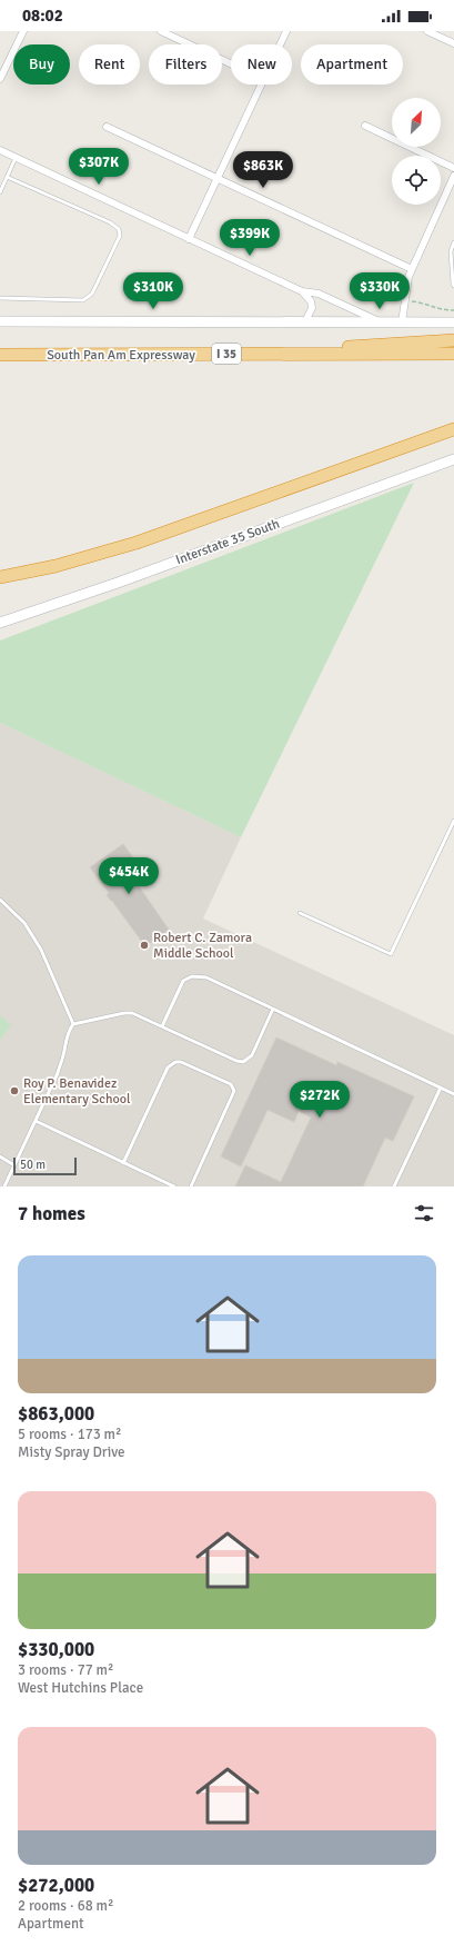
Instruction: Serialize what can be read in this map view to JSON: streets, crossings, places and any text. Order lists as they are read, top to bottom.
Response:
{
  "streets": {
    "highway": ["I 35", "South Pan Am Expressway"],
    "main road": ["Interstate 35 South"]
  },
  "places": ["Robert C. Zamora Middle School", "Roy P. Benavidez Elementary School"],
  "scale_bar": "50 m",
  "north": "top right",
  "page": {
    "status": "08:02",
    "chip": [
      "Buy",
      "Rent",
      "Filters",
      "New",
      "Apartment"
    ],
    "price": [
      "$307K",
      "$863K",
      "$399K",
      "$310K",
      "$330K",
      "$454K",
      "$272K"
    ],
    "scale": "50 m",
    "heading": "7 homes",
    "list": [
      {
        "name": "$863,000",
        "note": "5 rooms · 173 m² · Misty Spray Drive"
      },
      {
        "name": "$330,000",
        "note": "3 rooms · 77 m² · West Hutchins Place"
      },
      {
        "name": "$272,000",
        "note": "2 rooms · 68 m² · Apartment"
      }
    ]
  }
}
